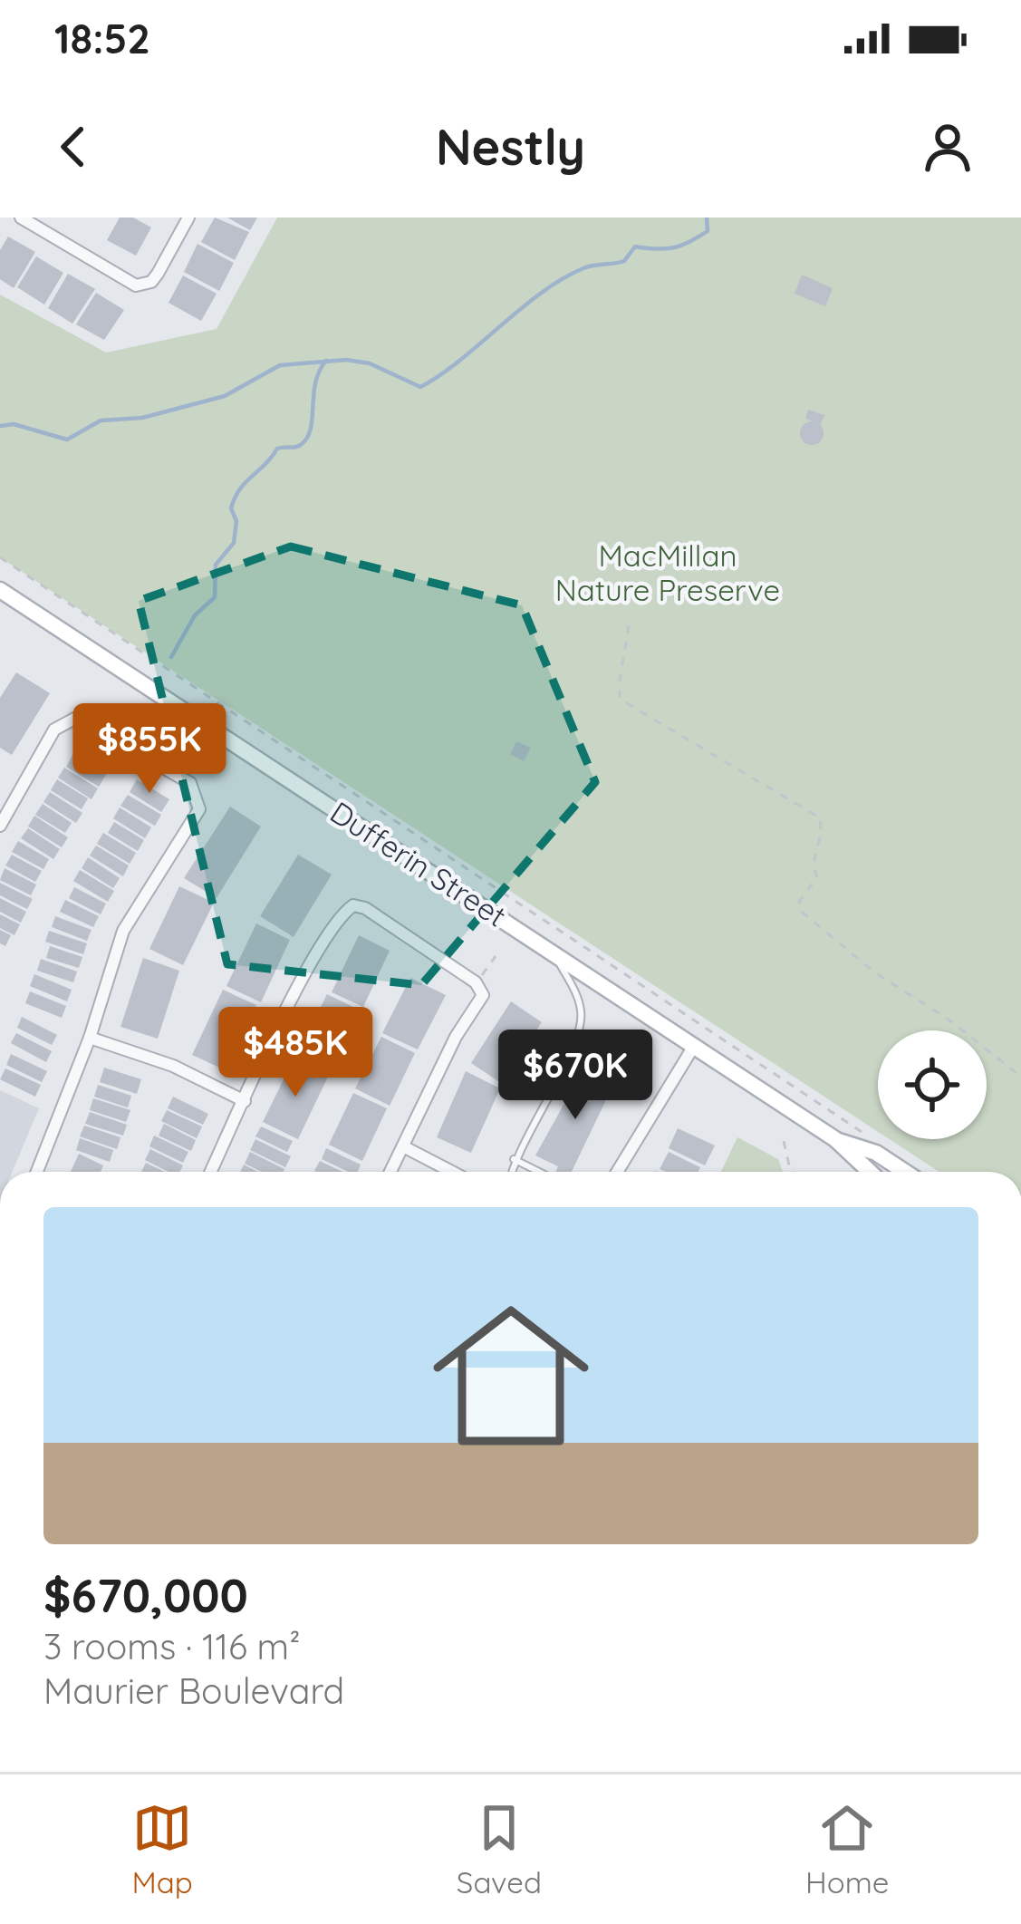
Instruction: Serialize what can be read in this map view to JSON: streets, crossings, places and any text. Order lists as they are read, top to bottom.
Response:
{
  "streets": {
    "main road": ["Dufferin Street"]
  },
  "parks": ["MacMillan Nature Preserve"],
  "page": {
    "status": "18:52",
    "header": "Nestly",
    "price": ["$855K", "$485K", "$670K"],
    "list": [
      {
        "name": "$670,000",
        "note": "3 rooms · 116 m² · Maurier Boulevard"
      }
    ],
    "tabs": ["Map", "Saved", "Home"]
  }
}
